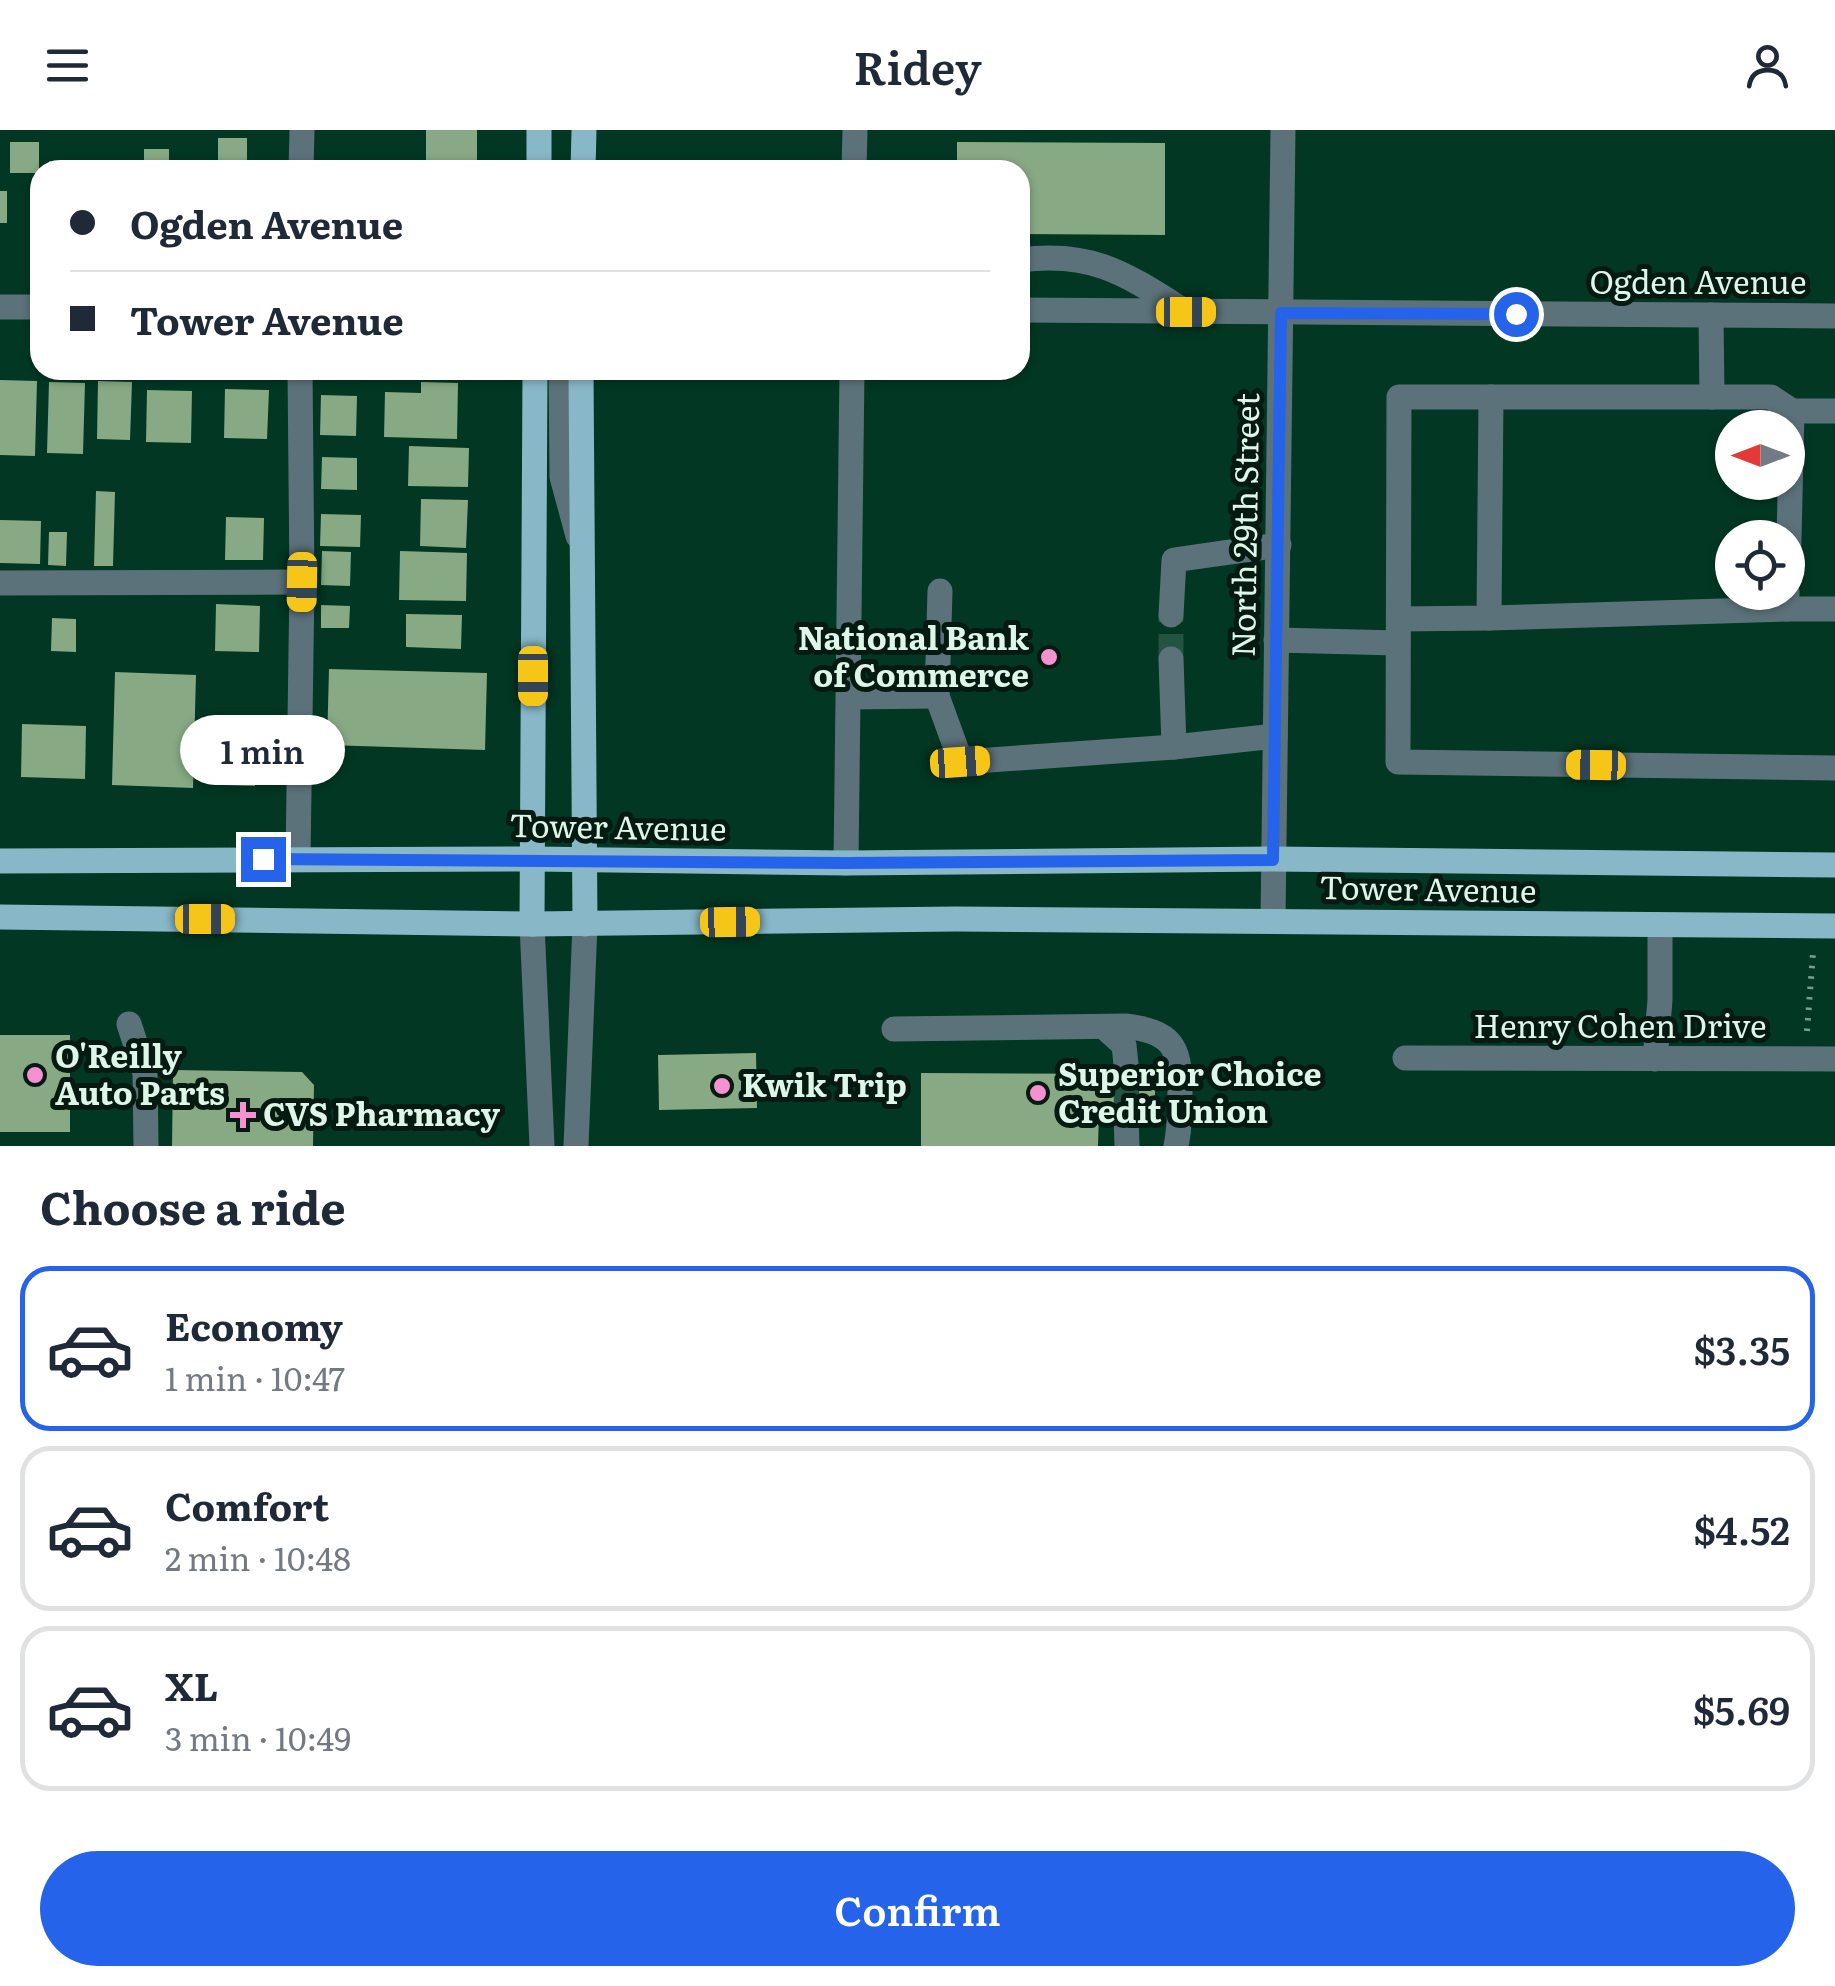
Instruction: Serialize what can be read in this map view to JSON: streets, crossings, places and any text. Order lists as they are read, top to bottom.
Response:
{
  "streets": {
    "main road": ["Tower Avenue"],
    "street": ["Ogden Avenue", "North 29th Street", "Henry Cohen Drive"]
  },
  "crossings": [
    ["Ogden Avenue", "North 29th Street"],
    ["North 29th Street", "Tower Avenue"]
  ],
  "places": {
    "other": [
      "National Bank of Commerce",
      "O'Reilly Auto Parts",
      "Kwik Trip",
      "Superior Choice Credit Union"
    ],
    "health": ["CVS Pharmacy"]
  },
  "north": "left",
  "page": {
    "header": "Ridey",
    "banner": ["Ogden Avenue", "Tower Avenue"],
    "bubble": "1 min",
    "heading": "Choose a ride",
    "list": [
      {
        "name": "Economy",
        "note": "1 min · 10:47",
        "value": "$3.35"
      },
      {
        "name": "Comfort",
        "note": "2 min · 10:48",
        "value": "$4.52"
      },
      {
        "name": "XL",
        "note": "3 min · 10:49",
        "value": "$5.69"
      }
    ],
    "buttons": "Confirm"
  }
}
